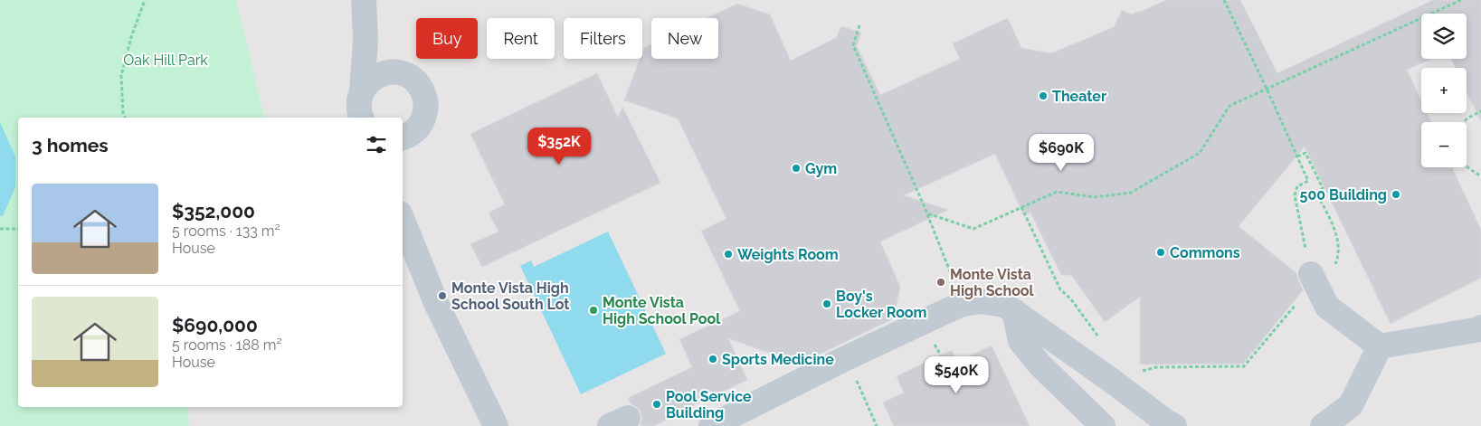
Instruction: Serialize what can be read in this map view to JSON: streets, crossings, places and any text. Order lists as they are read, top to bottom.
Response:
{
  "parks": ["Oak Hill Park"],
  "places": [
    "Theater",
    "Gym",
    "500 Building",
    "Commons",
    "Weights Room",
    "Monte Vista High School",
    "Monte Vista High School South Lot",
    "Boy's Locker Room",
    "Monte Vista High School Pool",
    "Sports Medicine",
    "Pool Service Building"
  ],
  "page": {
    "map_buttons": ["+", "−"],
    "chip": [
      "Buy",
      "Rent",
      "Filters",
      "New"
    ],
    "heading": "3 homes",
    "price": ["$352K", "$690K", "$540K"],
    "list": [
      {
        "name": "$352,000",
        "note": "5 rooms · 133 m² · House"
      },
      {
        "name": "$690,000",
        "note": "5 rooms · 188 m² · House"
      }
    ]
  }
}
